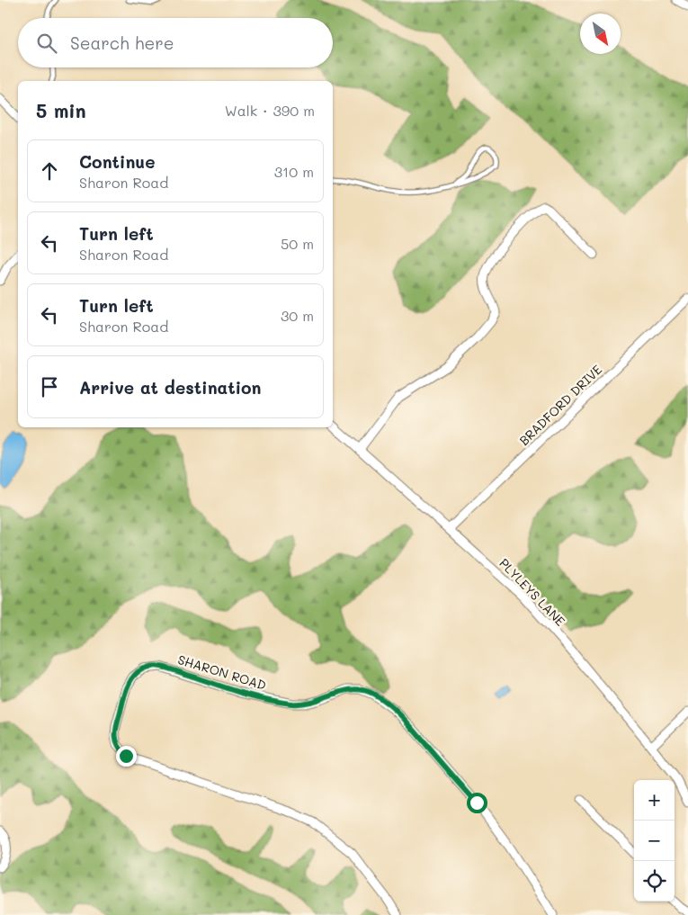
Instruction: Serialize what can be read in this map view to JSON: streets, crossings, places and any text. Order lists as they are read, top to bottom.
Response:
{
  "streets": {
    "street": ["BRADFORD DRIVE", "PLYLEYS LANE", "SHARON ROAD"]
  },
  "crossings": [
    ["BRADFORD DRIVE", "PLYLEYS LANE"]
  ],
  "north": "bottom right",
  "page": {
    "search": "Search here",
    "heading": ["5 min", "Walk · 390 m"],
    "list": [
      ["Continue", "Sharon Road", "310 m"],
      ["Turn left", "Sharon Road", "50 m"],
      ["Turn left", "Sharon Road", "30 m"],
      "Arrive at destination"
    ],
    "map_buttons": ["+", "−"]
  }
}
